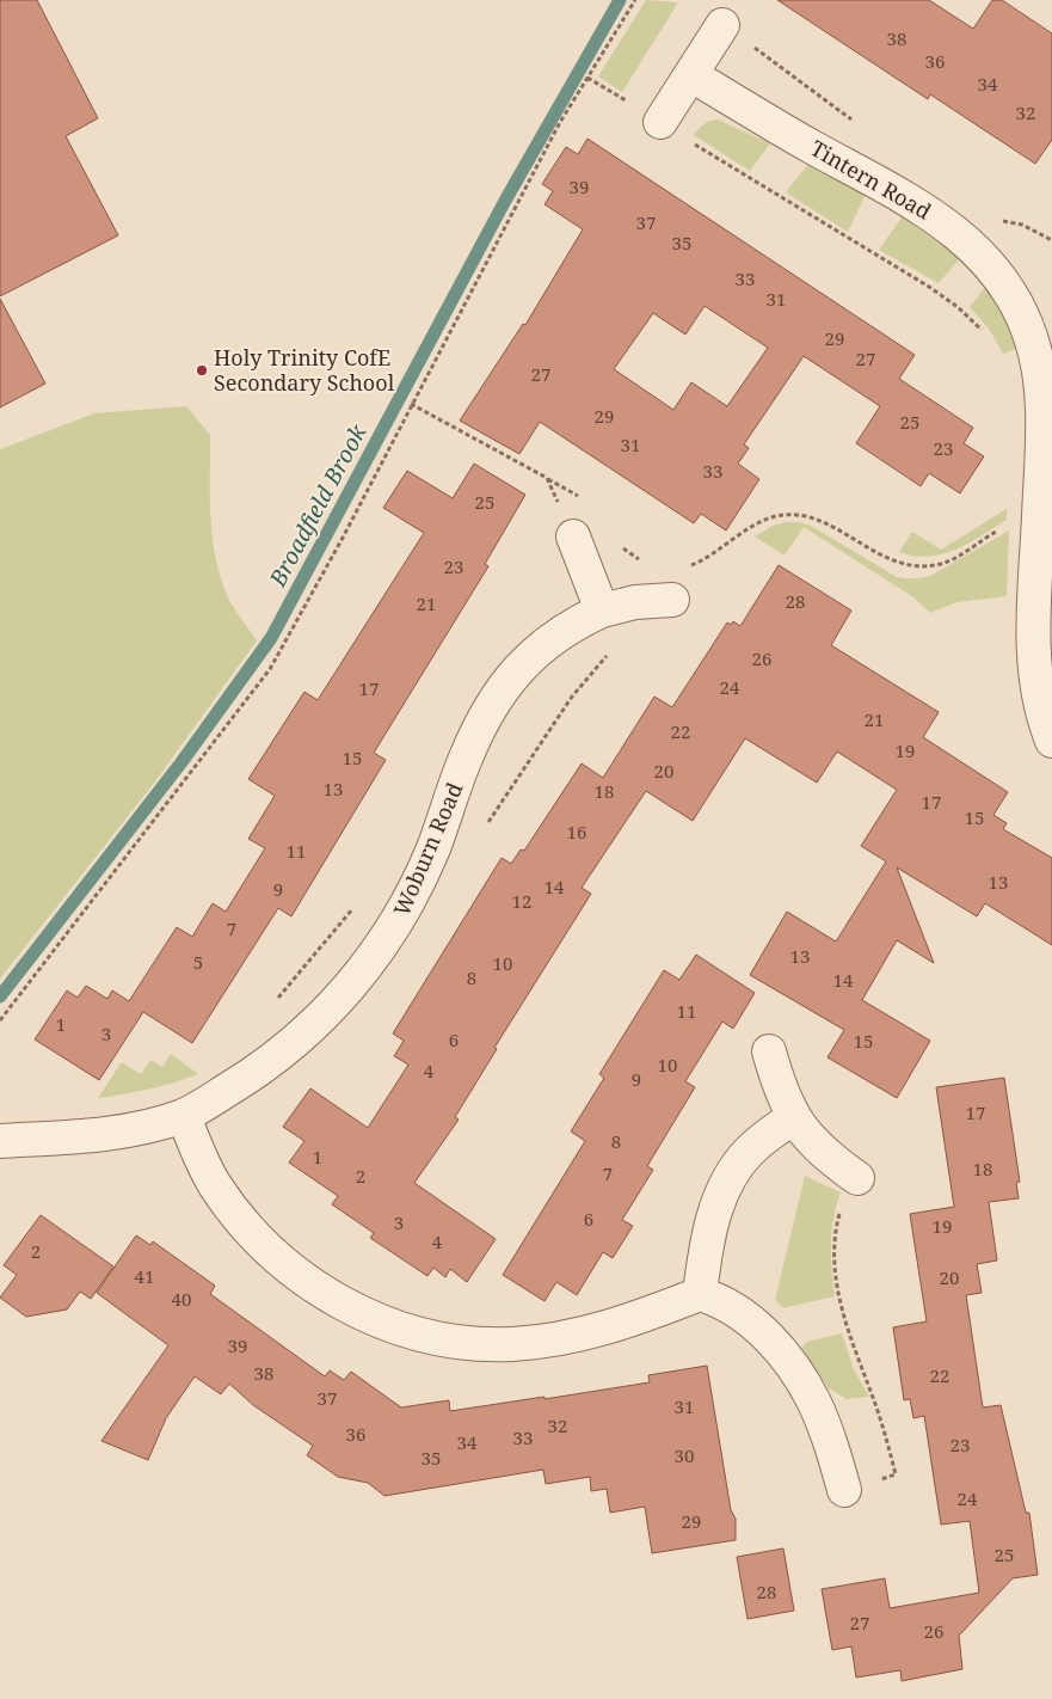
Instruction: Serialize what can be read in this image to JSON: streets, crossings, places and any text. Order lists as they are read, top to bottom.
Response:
{
  "streets": {
    "street": ["Tintern Road", "Woburn Road"]
  },
  "water": ["Broadfield Brook"],
  "places": ["Holy Trinity CofE Secondary School"],
  "house_numbers": [
    "38",
    "36",
    "34",
    "32",
    "39",
    "37",
    "35",
    "33",
    "31",
    "29",
    "27",
    "27",
    "29",
    "25",
    "31",
    "23",
    "33",
    "25",
    "23",
    "28",
    "21",
    "26",
    "24",
    "17",
    "21",
    "22",
    "19",
    "15",
    "20",
    "13",
    "18",
    "17",
    "15",
    "16",
    "11",
    "13",
    "14",
    "9",
    "12",
    "7",
    "13",
    "5",
    "10",
    "8",
    "14",
    "11",
    "1",
    "3",
    "6",
    "15",
    "10",
    "4",
    "9",
    "17",
    "8",
    "1",
    "18",
    "7",
    "2",
    "6",
    "3",
    "19",
    "4",
    "2",
    "41",
    "20",
    "40",
    "39",
    "38",
    "22",
    "37",
    "31",
    "32",
    "36",
    "33",
    "34",
    "23",
    "30",
    "35",
    "24",
    "29",
    "25",
    "28",
    "27",
    "26"
  ]
}
